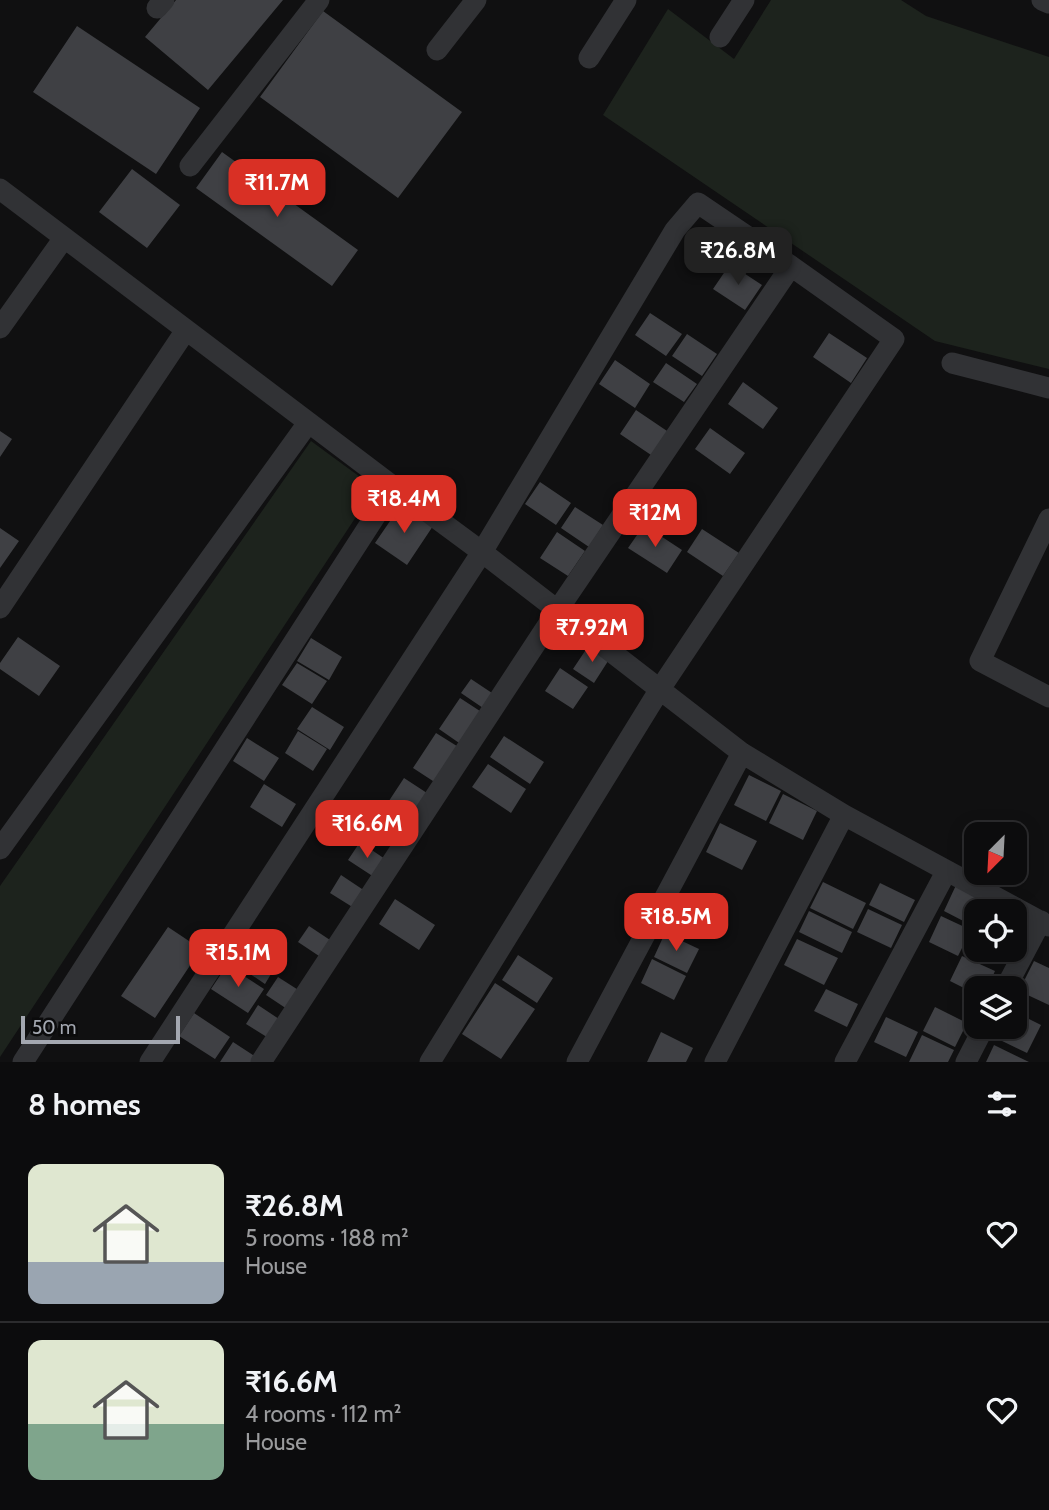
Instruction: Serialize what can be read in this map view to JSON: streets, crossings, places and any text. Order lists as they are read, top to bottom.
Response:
{
  "scale_bar": "50 m",
  "north": "bottom left",
  "page": {
    "price": [
      "₹11.7M",
      "₹26.8M",
      "₹18.4M",
      "₹12M",
      "₹7.92M",
      "₹16.6M",
      "₹18.5M",
      "₹15.1M"
    ],
    "scale": "50 m",
    "heading": "8 homes",
    "list": [
      {
        "name": "₹26.8M",
        "note": "5 rooms · 188 m² · House"
      },
      {
        "name": "₹16.6M",
        "note": "4 rooms · 112 m² · House"
      }
    ]
  }
}
